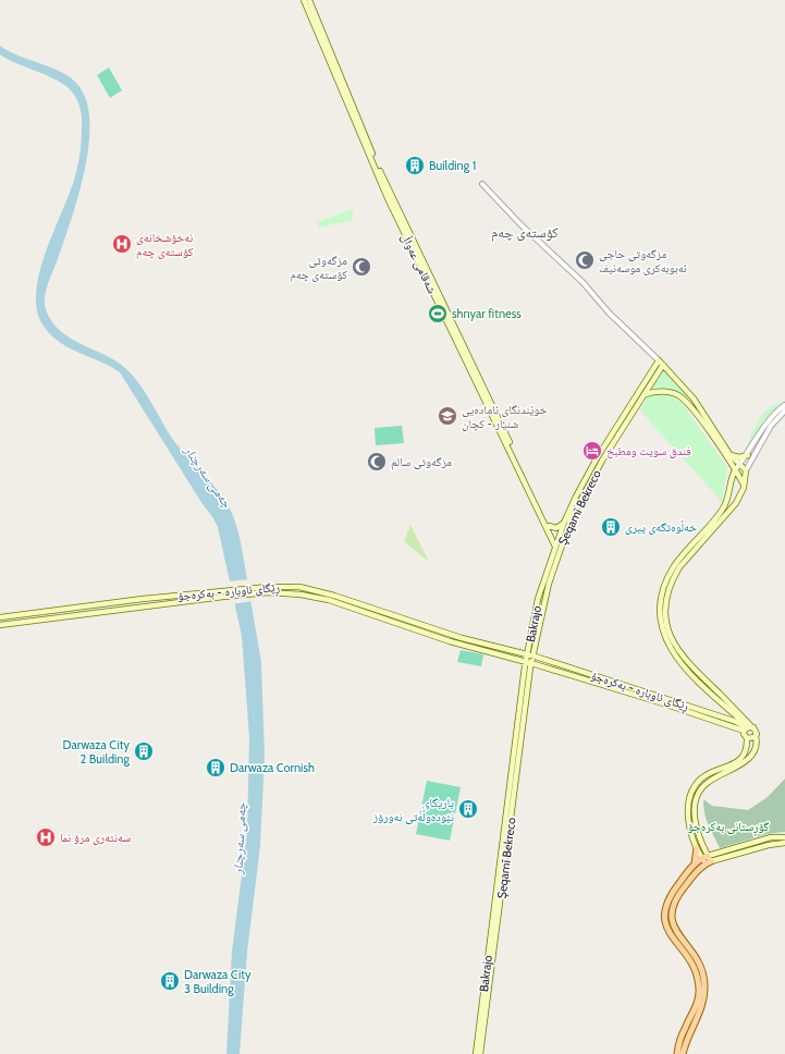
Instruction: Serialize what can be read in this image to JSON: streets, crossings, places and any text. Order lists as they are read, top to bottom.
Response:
{
  "streets": {
    "main road": [
      "شەقامی عەواڵ",
      "Şeqamî Bekreco",
      "ڕێگای ئاوبارە - بەکرەجۆ",
      "Bakrajo"
    ]
  },
  "crossings": [
    ["شەقامی عەواڵ", "Bakrajo"],
    ["Şeqamî Bekreco", "ڕێگای ئاوبارە - بەکرەجۆ"],
    ["Şeqamî Bekreco", "Bakrajo"],
    ["ڕێگای ئاوبارە - بەکرەجۆ", "Bakrajo"]
  ],
  "districts": ["کۆستەی چەم"],
  "water": ["چەمی سەرچنار"],
  "parks": ["گۆڕستانی بەکرەجۆ"],
  "places": {
    "building": [
      "Building 1",
      "خەڵوەتگەی پیری",
      "Darwaza City 2 Building",
      "Darwaza Cornish",
      "یاریگای نێودەوڵەتی نەورۆز",
      "Darwaza City 3 Building"
    ],
    "hospital": ["نەخۆشخانەی کۆستەی چەم", "سەنتەرى مرۆ نما"],
    "mosque": ["مزگەوتی حاجی ئەبوبەکری موسەنیف", "مزگه‌وتی کۆستەی چەم", "مزگەوتی سالم"],
    "sports": ["shnyar fitness"],
    "school or university": ["خوێندنگای ئامادەیی شنیار - کچان"],
    "hotel": ["فندق سويت ومطبخ"]
  }
}
